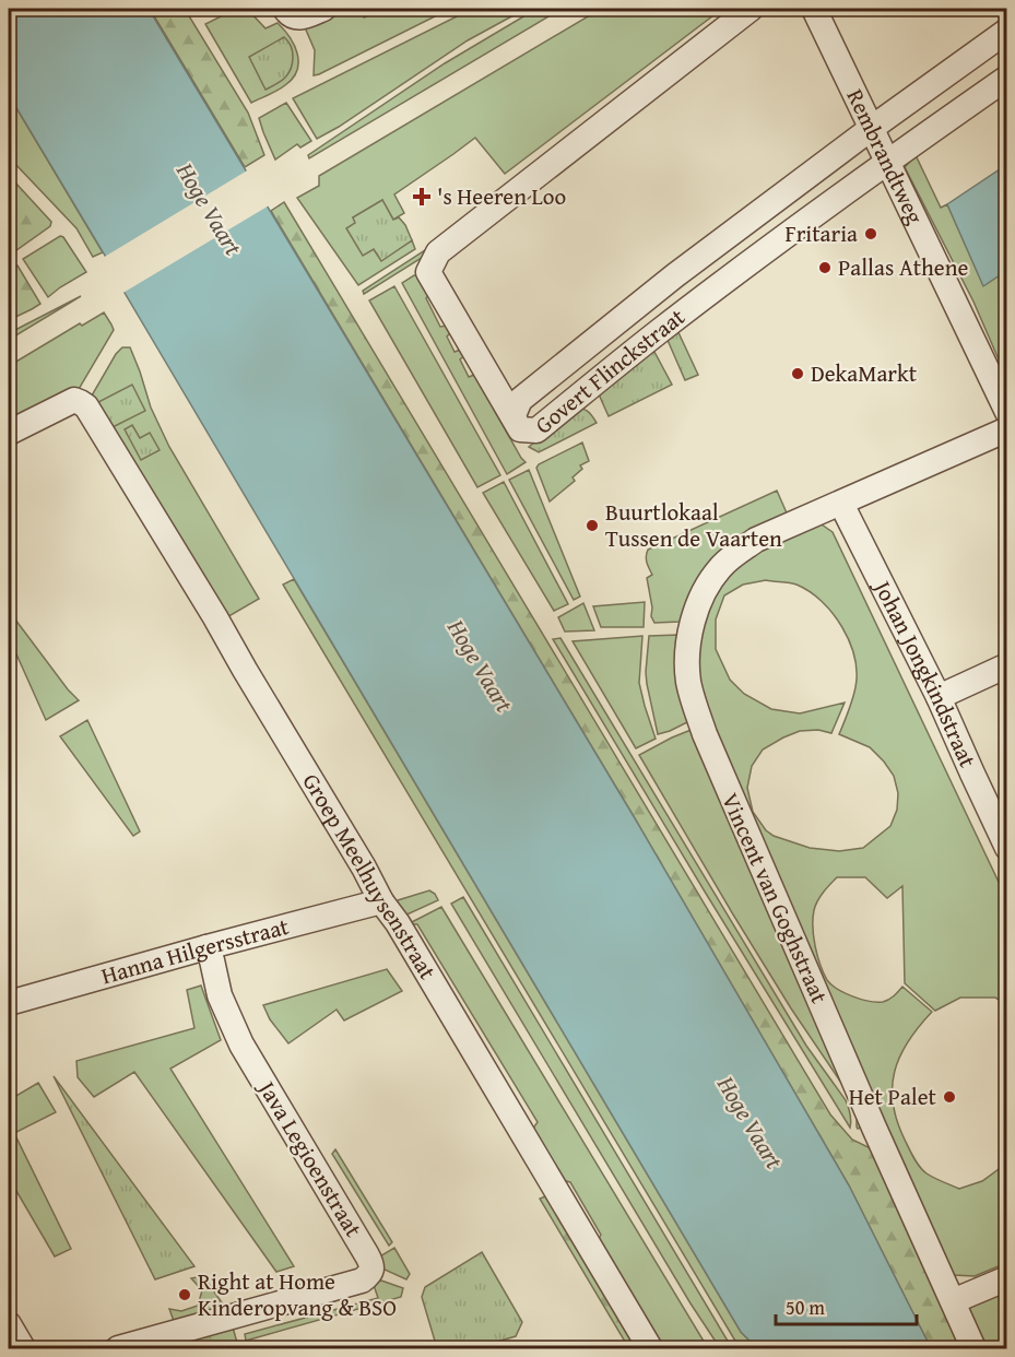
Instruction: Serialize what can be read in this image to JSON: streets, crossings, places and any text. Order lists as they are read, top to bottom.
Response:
{
  "streets": {
    "street": [
      "Rembrandtweg",
      "Govert Flinckstraat",
      "Johan Jongkindstraat",
      "Groep Meelhuysenstraat",
      "Vincent van Goghstraat",
      "Hanna Hilgersstraat",
      "Java Legioenstraat"
    ]
  },
  "crossings": [
    ["Rembrandtweg", "Govert Flinckstraat"],
    ["Johan Jongkindstraat", "Vincent van Goghstraat"],
    ["Groep Meelhuysenstraat", "Hanna Hilgersstraat"],
    ["Hanna Hilgersstraat", "Java Legioenstraat"]
  ],
  "water": ["Hoge Vaart"],
  "places": {
    "health": ["'s Heeren Loo"],
    "other": [
      "Fritaria",
      "Pallas Athene",
      "DekaMarkt",
      "Buurtlokaal Tussen de Vaarten",
      "Het Palet",
      "Right at Home Kinderopvang & BSO"
    ]
  },
  "scale_bar": "50 m"
}
